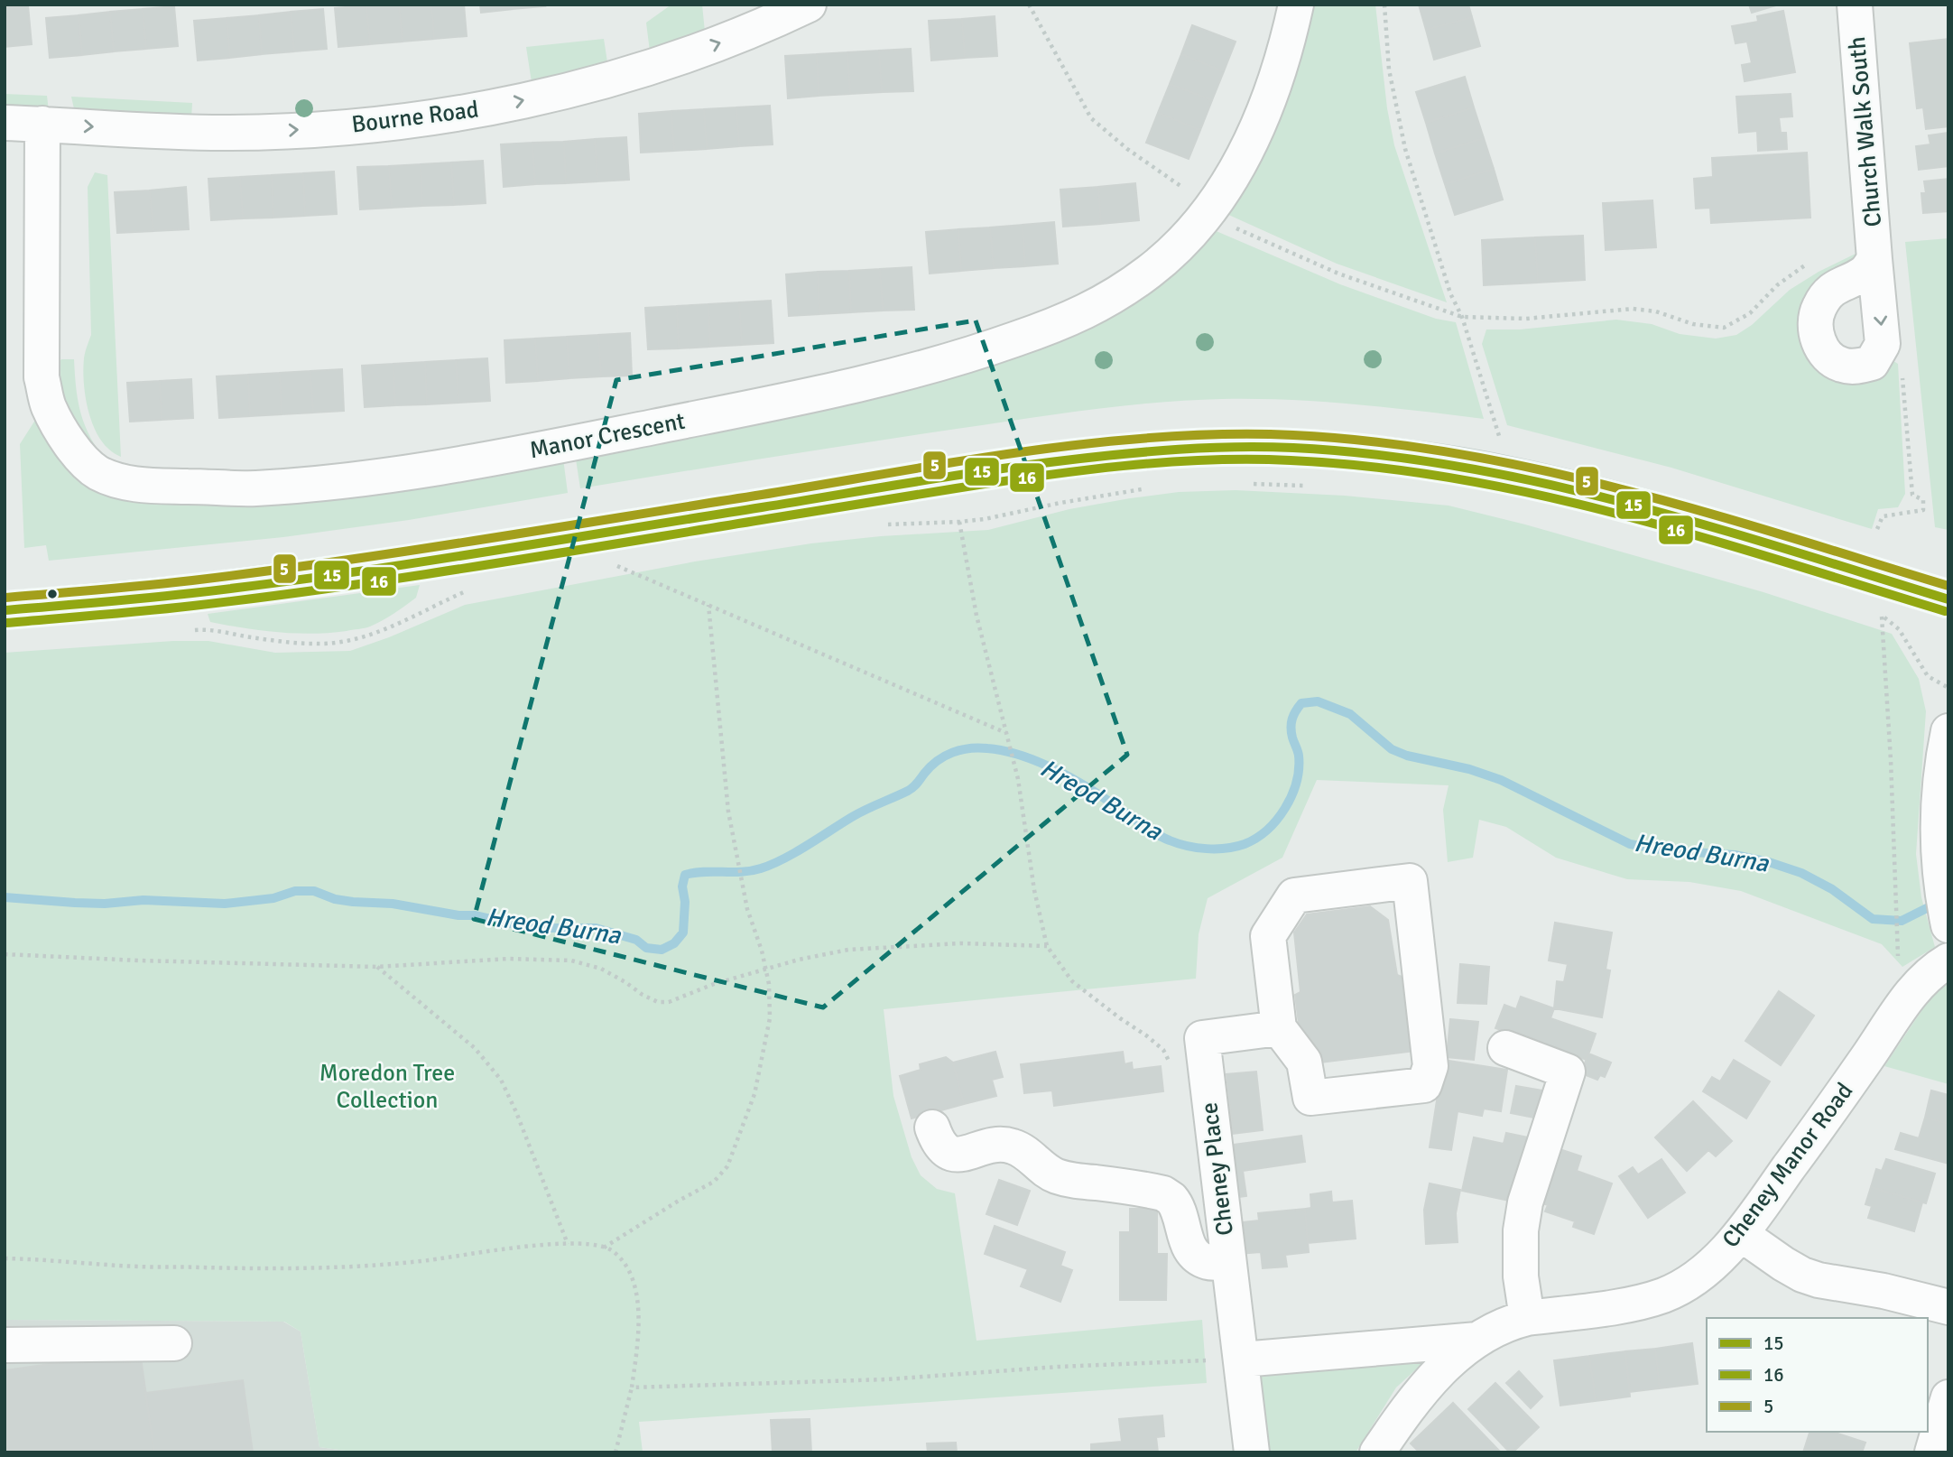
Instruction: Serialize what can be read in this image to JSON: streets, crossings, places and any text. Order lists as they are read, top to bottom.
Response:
{
  "streets": {
    "street": [
      "Bourne Road",
      "Church Walk South",
      "Manor Crescent",
      "Cheney Manor Road",
      "Cheney Place"
    ]
  },
  "crossings": [
    ["Bourne Road", "Manor Crescent"],
    ["Cheney Manor Road", "Cheney Place"]
  ],
  "one_way": ["Bourne Road"],
  "water": ["Hreod Burna"],
  "parks": ["Moredon Tree Collection"],
  "lines": ["transit line 5", "transit line 15", "transit line 16"],
  "legend": ["15", "16", "5"]
}
